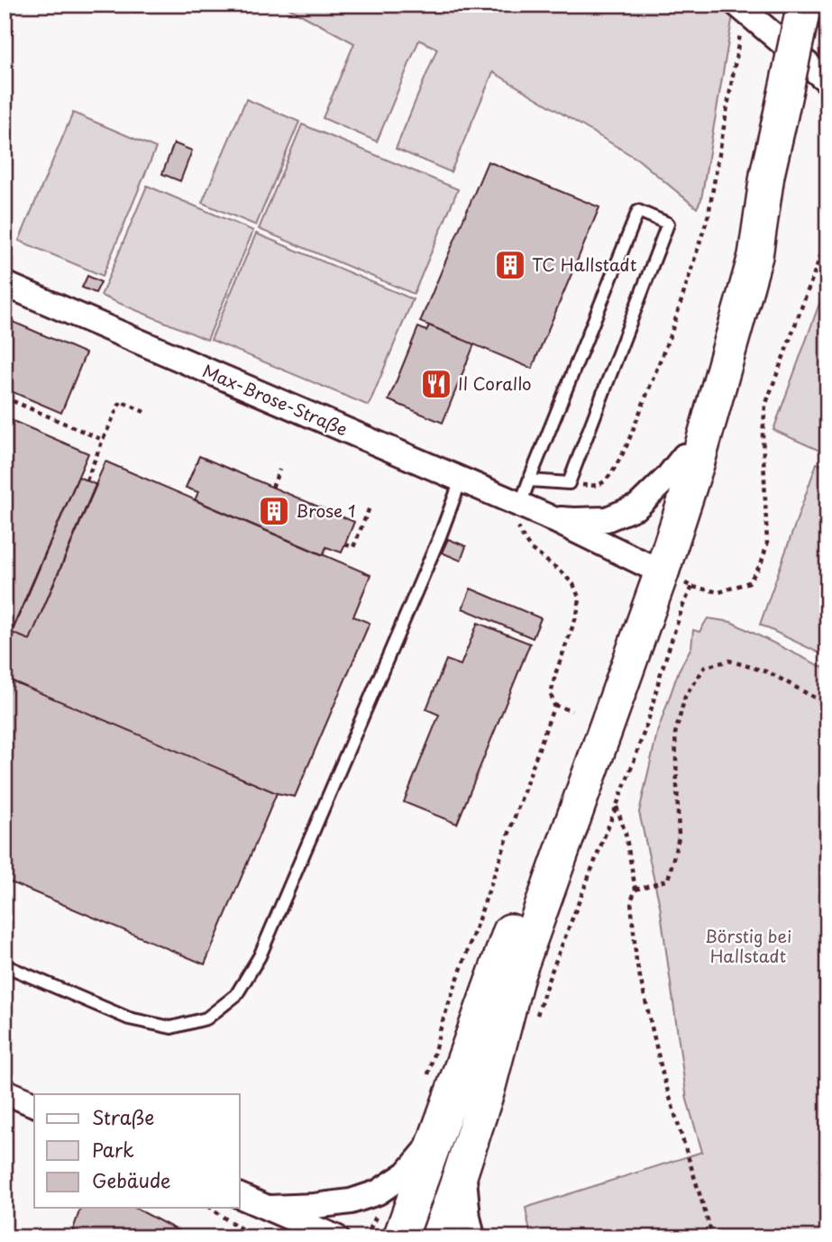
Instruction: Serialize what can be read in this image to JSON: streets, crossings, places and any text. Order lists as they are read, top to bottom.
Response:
{
  "streets": {
    "street": ["Max-Brose-Straße"]
  },
  "parks": ["Börstig bei Hallstadt"],
  "places": {
    "building": ["TC Hallstadt", "Brose 1"],
    "restaurant": ["Il Corallo"]
  },
  "legend": ["Straße", "Park", "Gebäude"]
}
